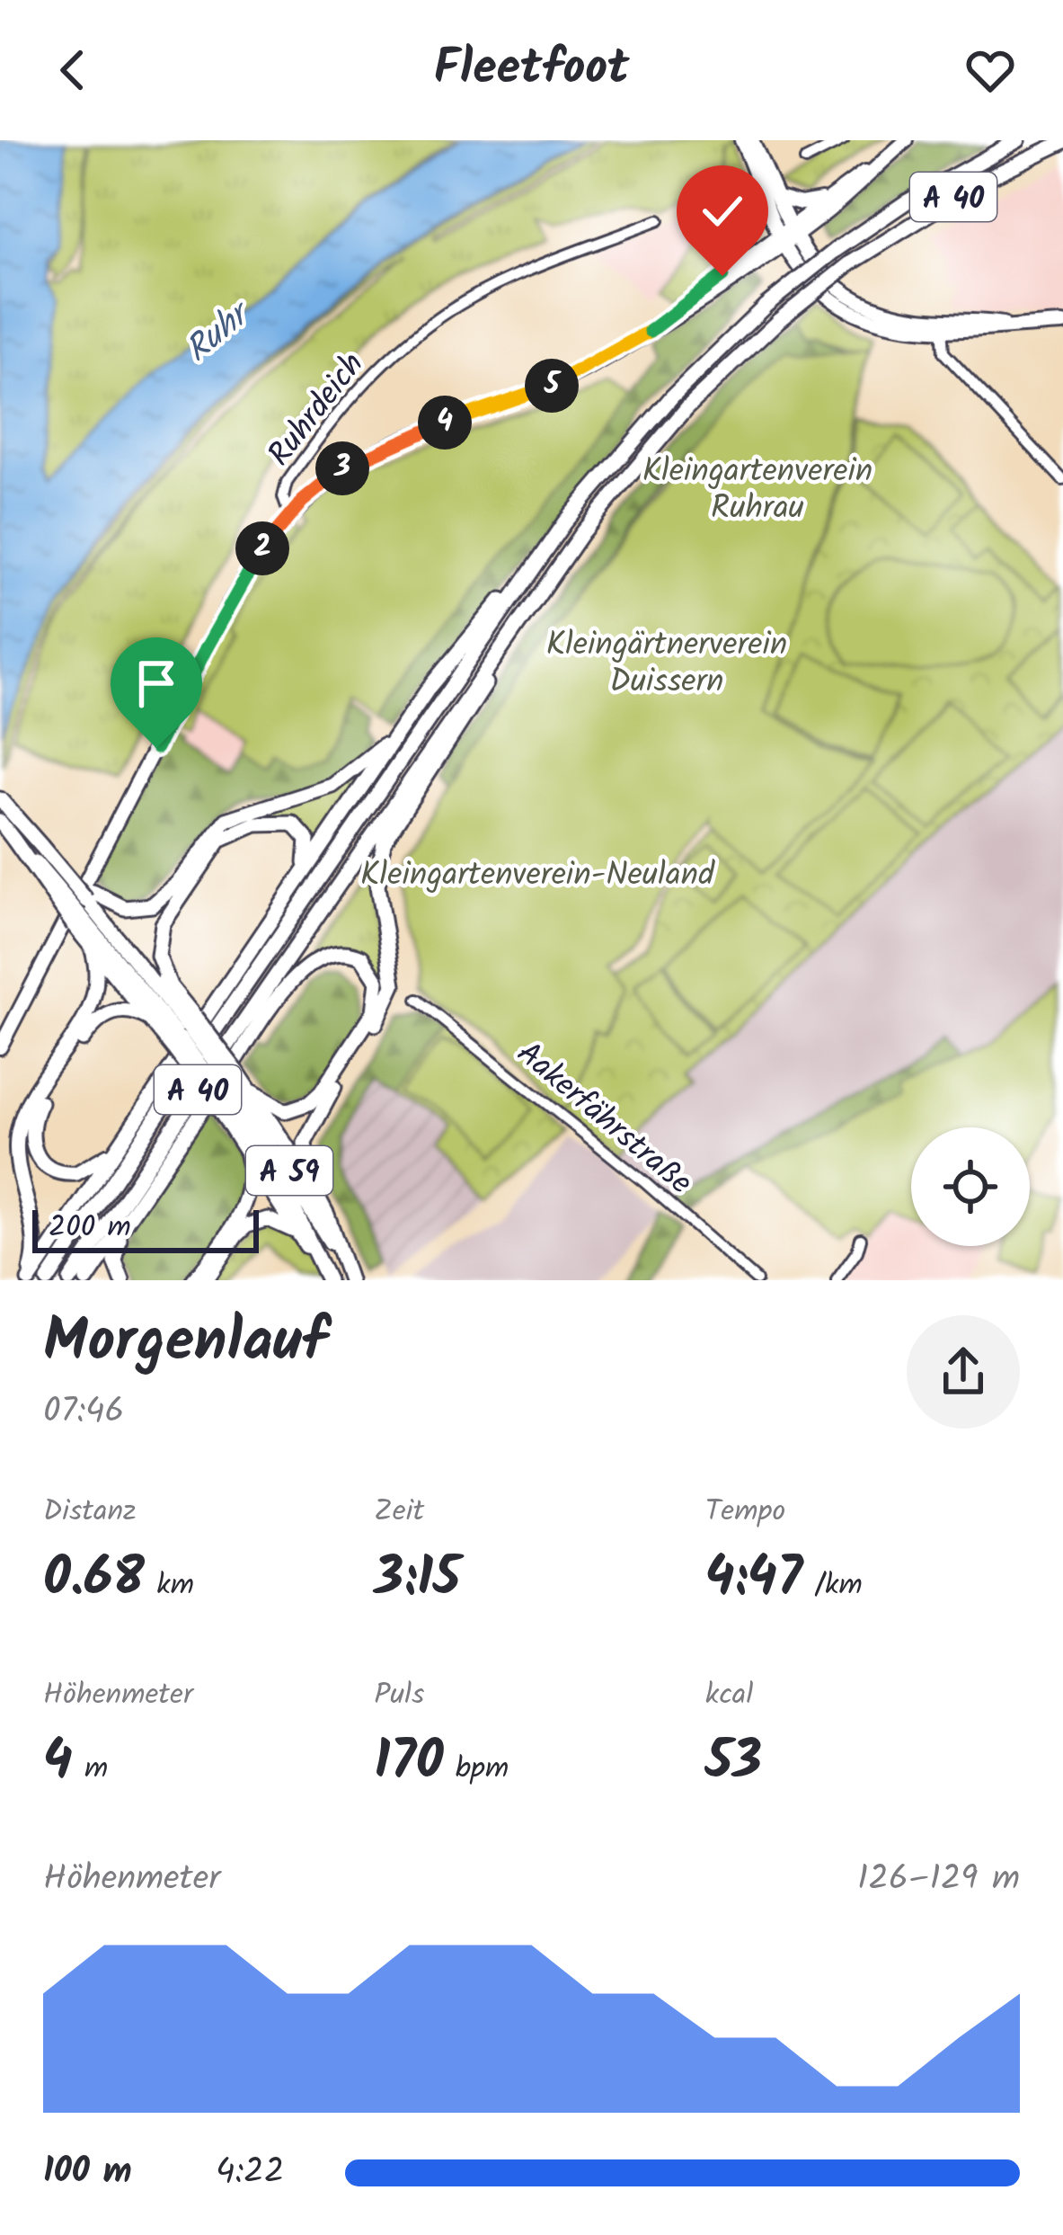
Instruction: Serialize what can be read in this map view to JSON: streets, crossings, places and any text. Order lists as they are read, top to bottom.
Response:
{
  "streets": {
    "highway": ["A 40", "A 59"],
    "main road": ["Ruhrdeich"],
    "street": ["Aakerfährstraße"]
  },
  "water": ["Ruhr"],
  "parks": ["Kleingartenverein Ruhrau", "Kleingärtnerverein Duissern", "Kleingartenverein-Neuland"],
  "scale_bar": "200 m",
  "page": {
    "header": "Fleetfoot",
    "pins": [
      "5",
      "4",
      "3",
      "2"
    ],
    "scale": "200 m",
    "heading": ["Morgenlauf", "07:46"],
    "stats": [
      ["Distanz", "0.68 km"],
      ["Zeit", "3:15"],
      ["Tempo", "4:47 /km"],
      ["Höhenmeter", "4 m"],
      ["Puls", "170 bpm"],
      ["kcal", "53"]
    ],
    "chart": ["Höhenmeter", "126–129 m"],
    "list": [
      {
        "name": "100 m",
        "note": "4:22"
      }
    ]
  }
}
